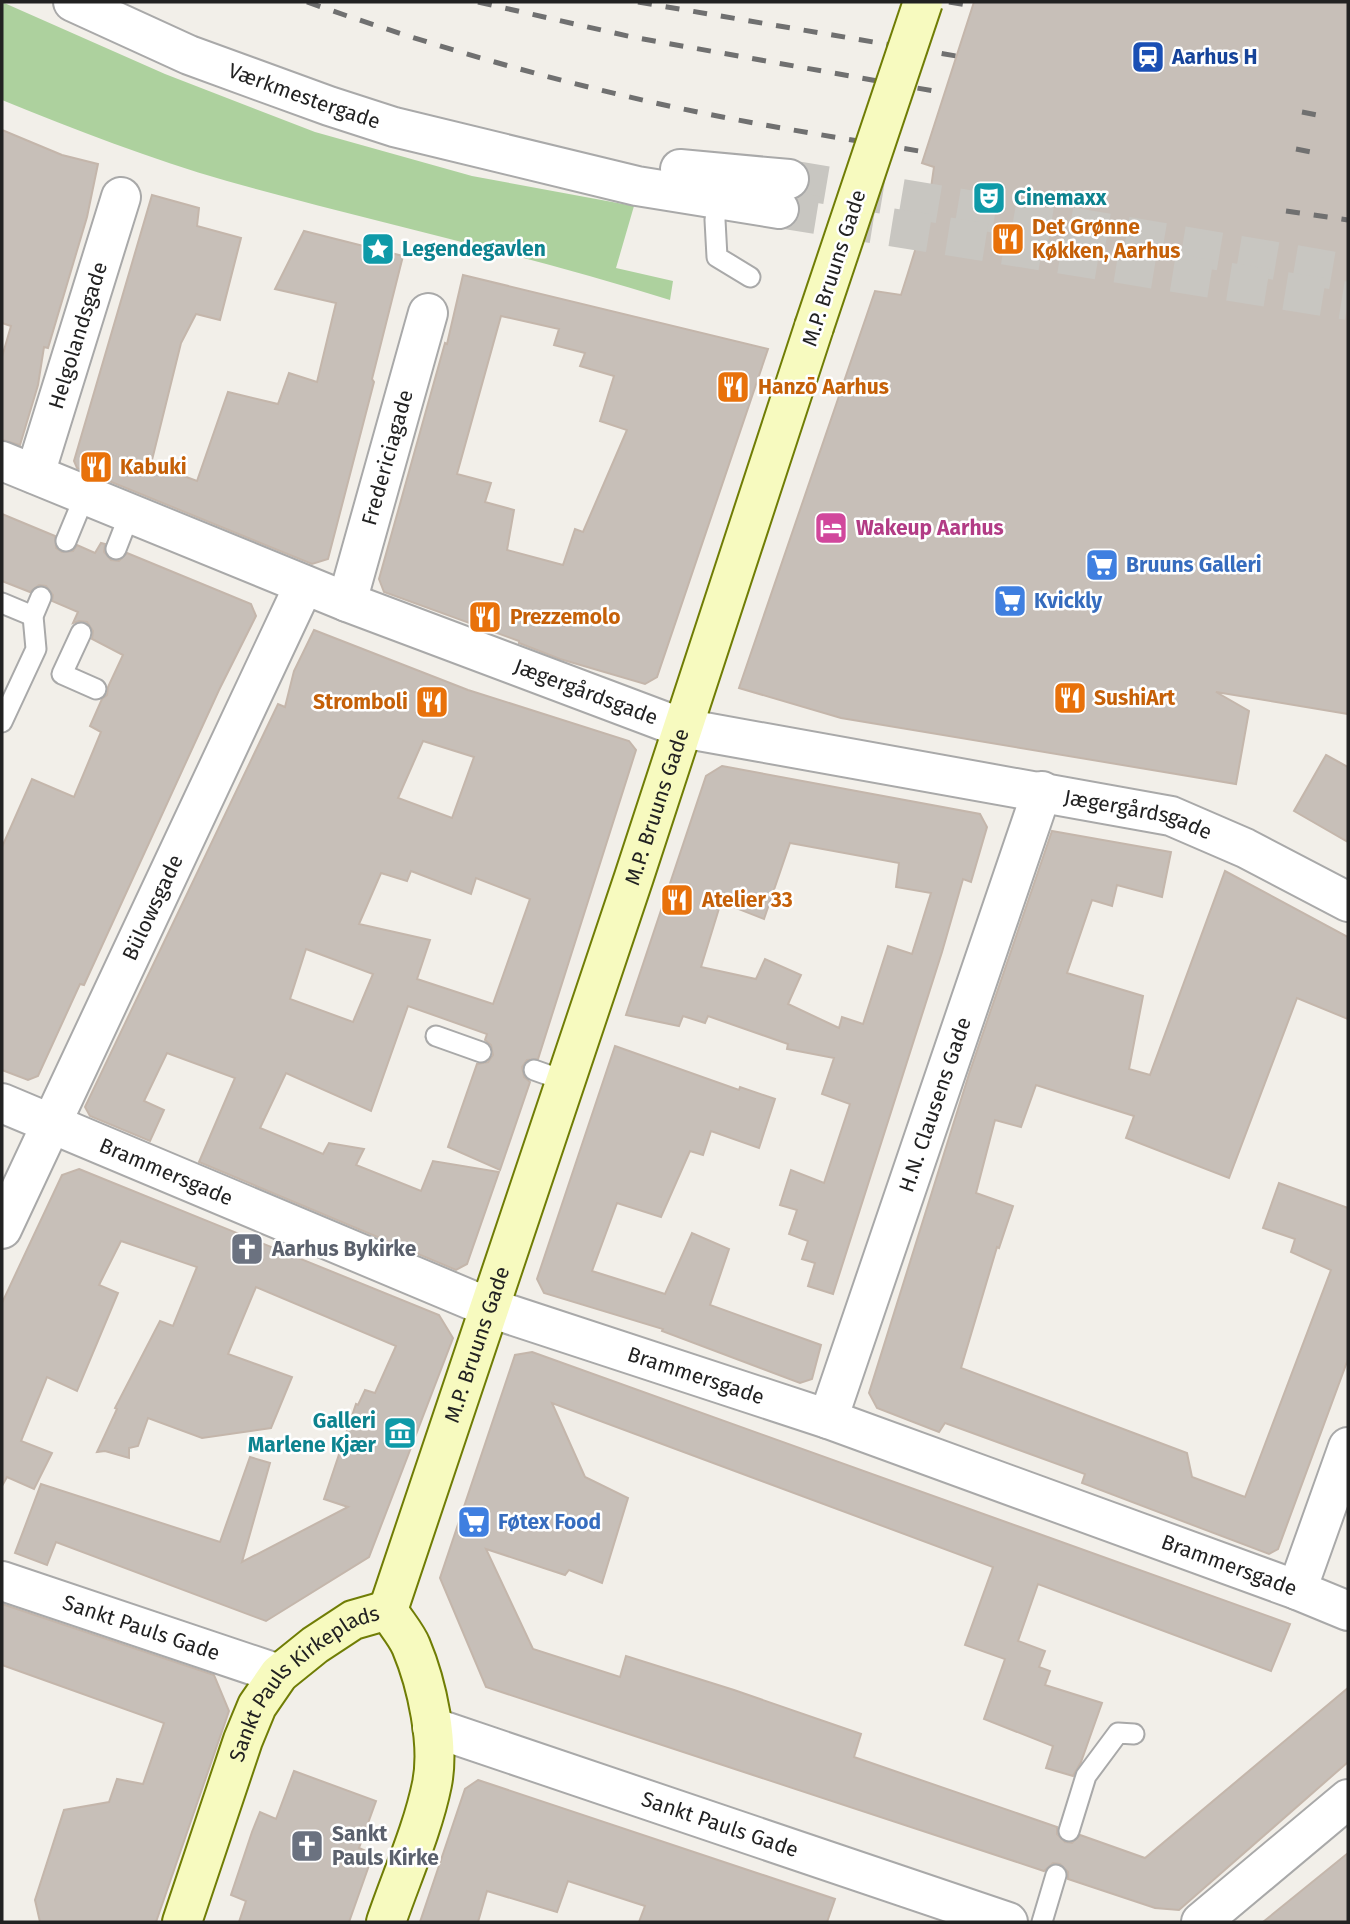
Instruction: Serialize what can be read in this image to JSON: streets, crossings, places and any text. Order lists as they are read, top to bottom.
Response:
{
  "streets": {
    "street": [
      "Værkmestergade",
      "M.P. Bruuns Gade",
      "Helgolandsgade",
      "Fredericiagade",
      "Jægergårdsgade",
      "Bülowsgade",
      "H.N. Clausens Gade",
      "Brammersgade",
      "Sankt Pauls Gade",
      "Sankt Pauls Kirkeplads"
    ]
  },
  "crossings": [
    ["M.P. Bruuns Gade", "Jægergårdsgade"],
    ["M.P. Bruuns Gade", "Brammersgade"],
    ["M.P. Bruuns Gade", "Sankt Pauls Kirkeplads"],
    ["Helgolandsgade", "Jægergårdsgade"],
    ["Fredericiagade", "Jægergårdsgade"],
    ["Jægergårdsgade", "Bülowsgade"],
    ["Jægergårdsgade", "H.N. Clausens Gade"],
    ["Bülowsgade", "Brammersgade"],
    ["H.N. Clausens Gade", "Brammersgade"],
    ["Sankt Pauls Gade", "Sankt Pauls Kirkeplads"]
  ],
  "places": {
    "station": ["Aarhus H"],
    "theatre": ["Cinemaxx"],
    "restaurant": [
      "Det Grønne Køkken, Aarhus",
      "Hanzō Aarhus",
      "Kabuki",
      "Prezzemolo",
      "SushiArt",
      "Stromboli",
      "Atelier 33"
    ],
    "place": ["Legendegavlen"],
    "hotel": ["Wakeup Aarhus"],
    "supermarket": ["Bruuns Galleri", "Kvickly", "Føtex Food"],
    "church": ["Aarhus Bykirke", "Sankt Pauls Kirke"],
    "museum": ["Galleri Marlene Kjær"]
  }
}
